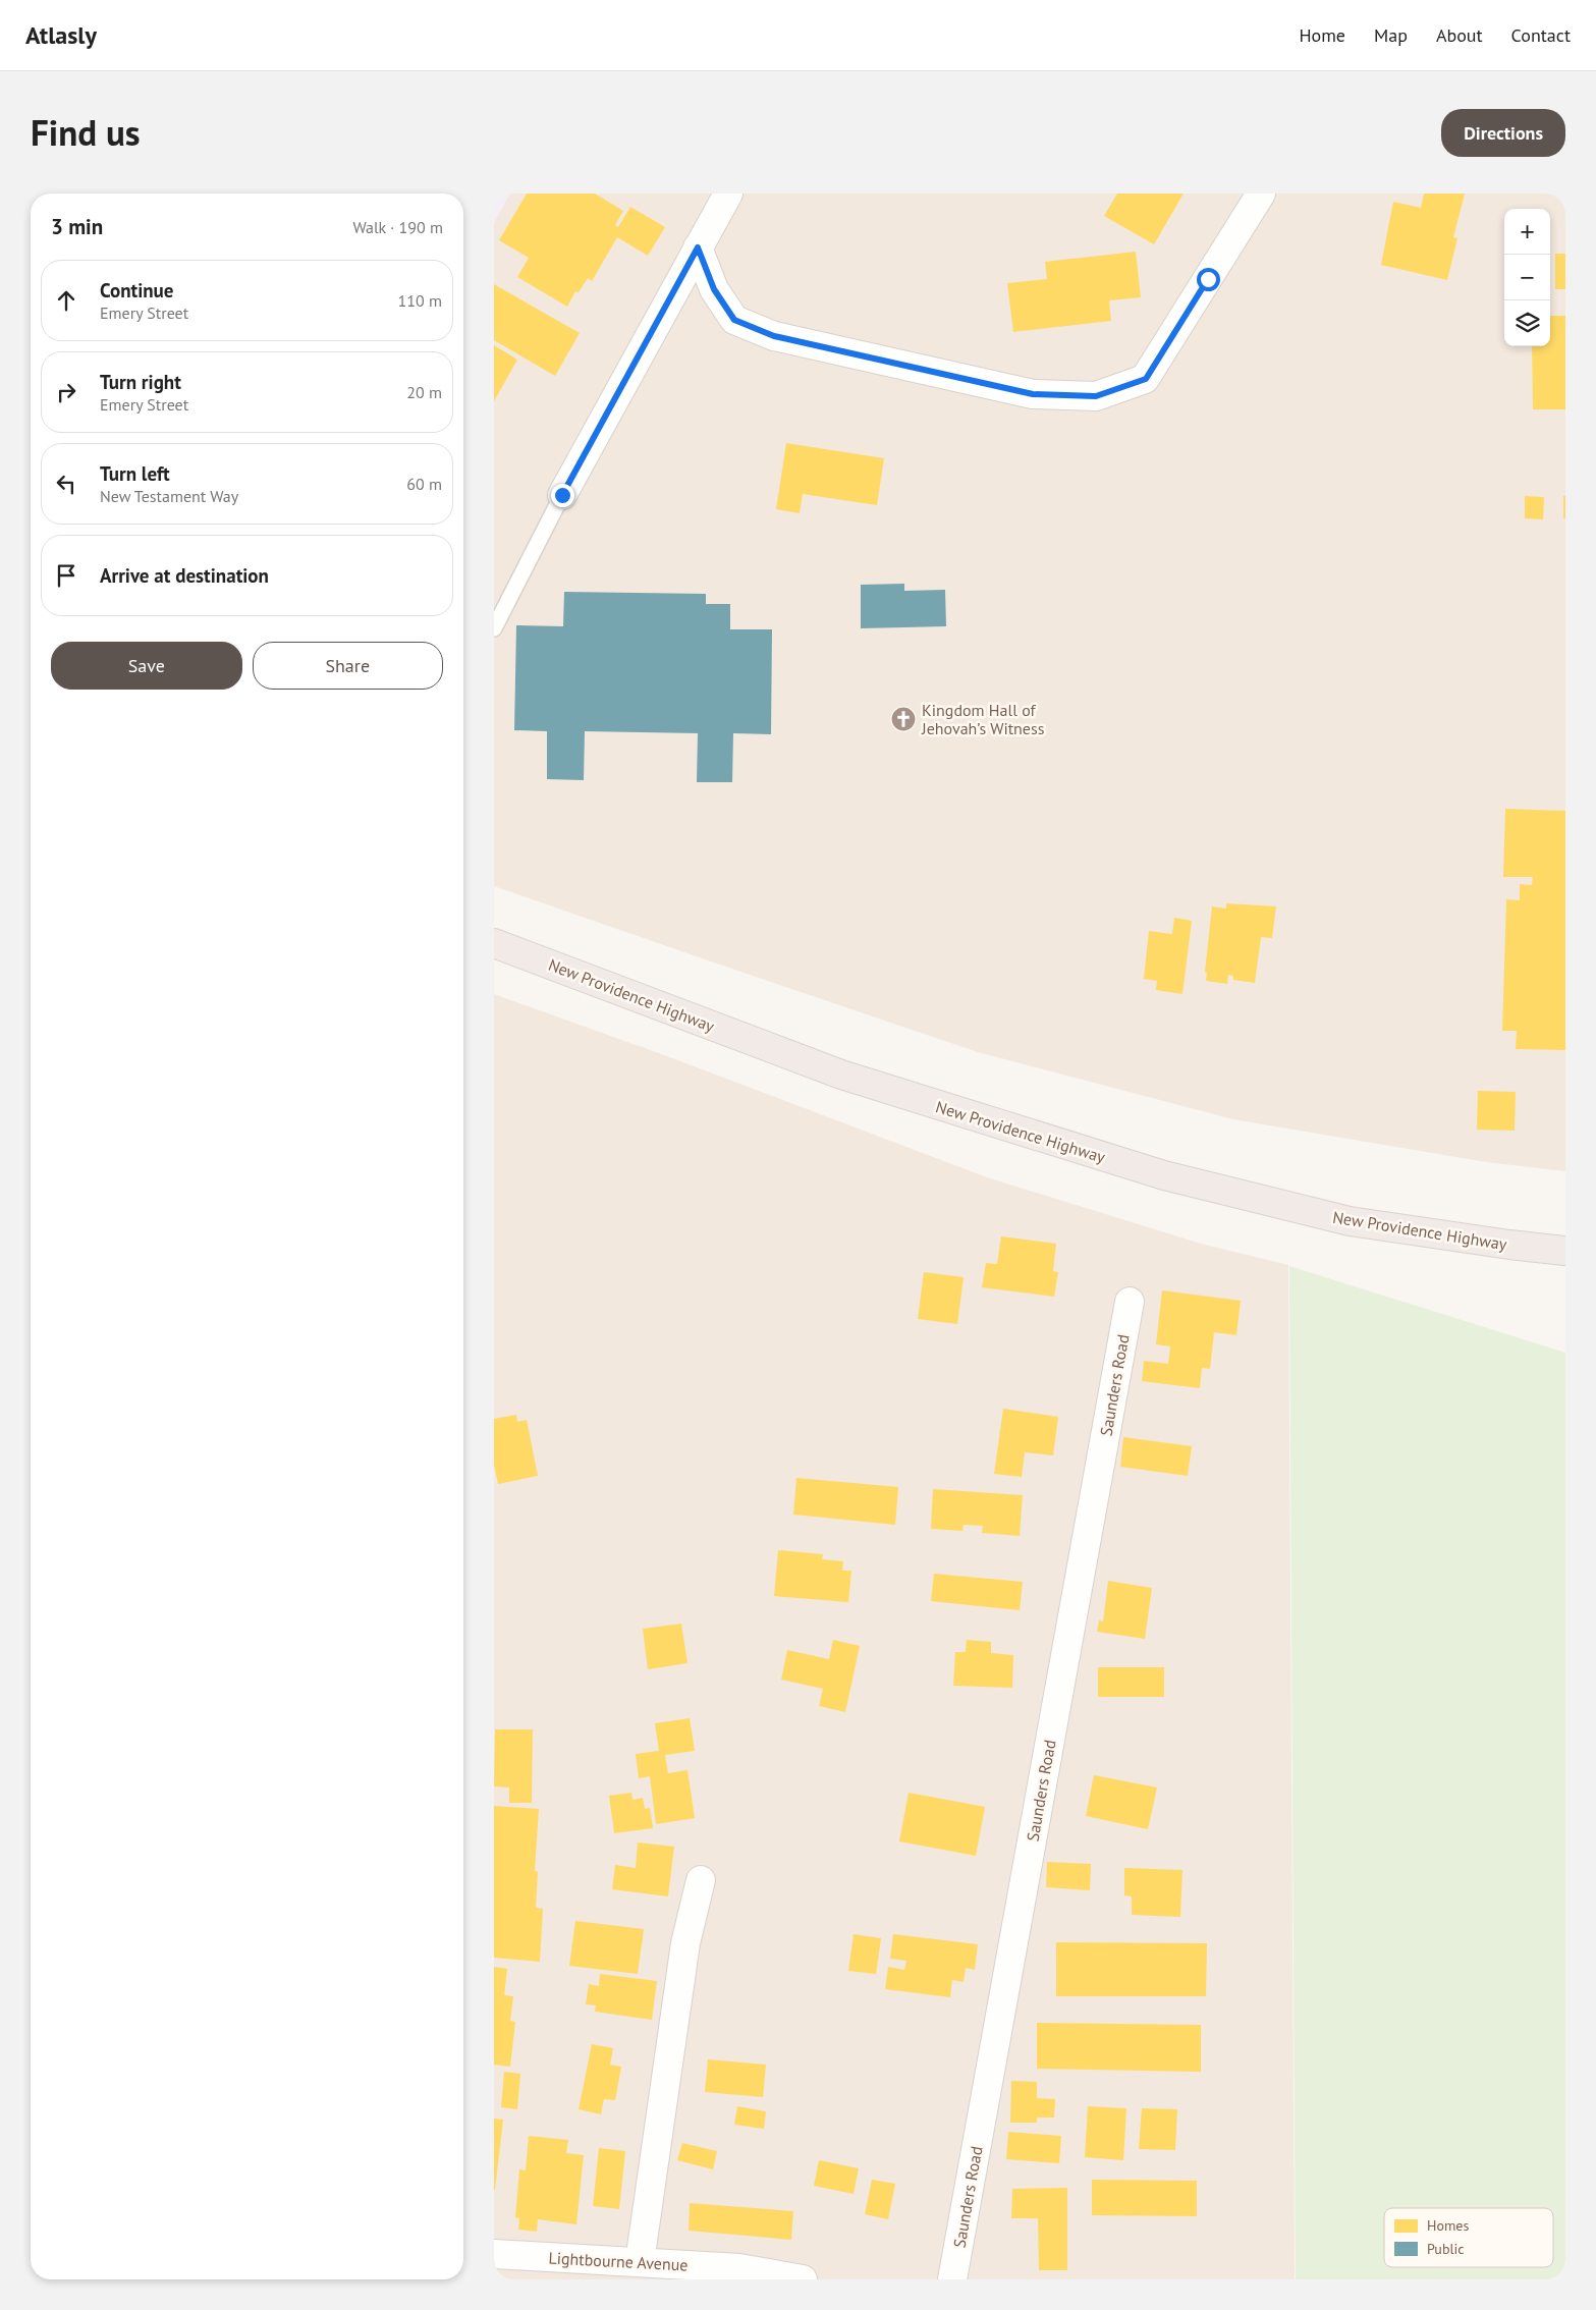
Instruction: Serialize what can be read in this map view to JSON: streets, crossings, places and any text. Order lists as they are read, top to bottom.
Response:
{
  "streets": {
    "highway": ["New Providence Highway"],
    "street": ["Saunders Road", "Lightbourne Avenue"]
  },
  "places": {
    "church": ["Kingdom Hall of Jehovah’s Witness"]
  },
  "legend": ["Homes", "Public"],
  "page": {
    "header": "Atlasly",
    "nav": [
      "Home",
      "Map",
      "About",
      "Contact"
    ],
    "title": "Find us",
    "buttons": [
      "Directions",
      ["Save", "Share"]
    ],
    "heading": ["3 min", "Walk · 190 m"],
    "map_buttons": ["+", "−"],
    "list": [
      ["Continue", "Emery Street", "110 m"],
      ["Turn right", "Emery Street", "20 m"],
      ["Turn left", "New Testament Way", "60 m"],
      "Arrive at destination"
    ]
  }
}
